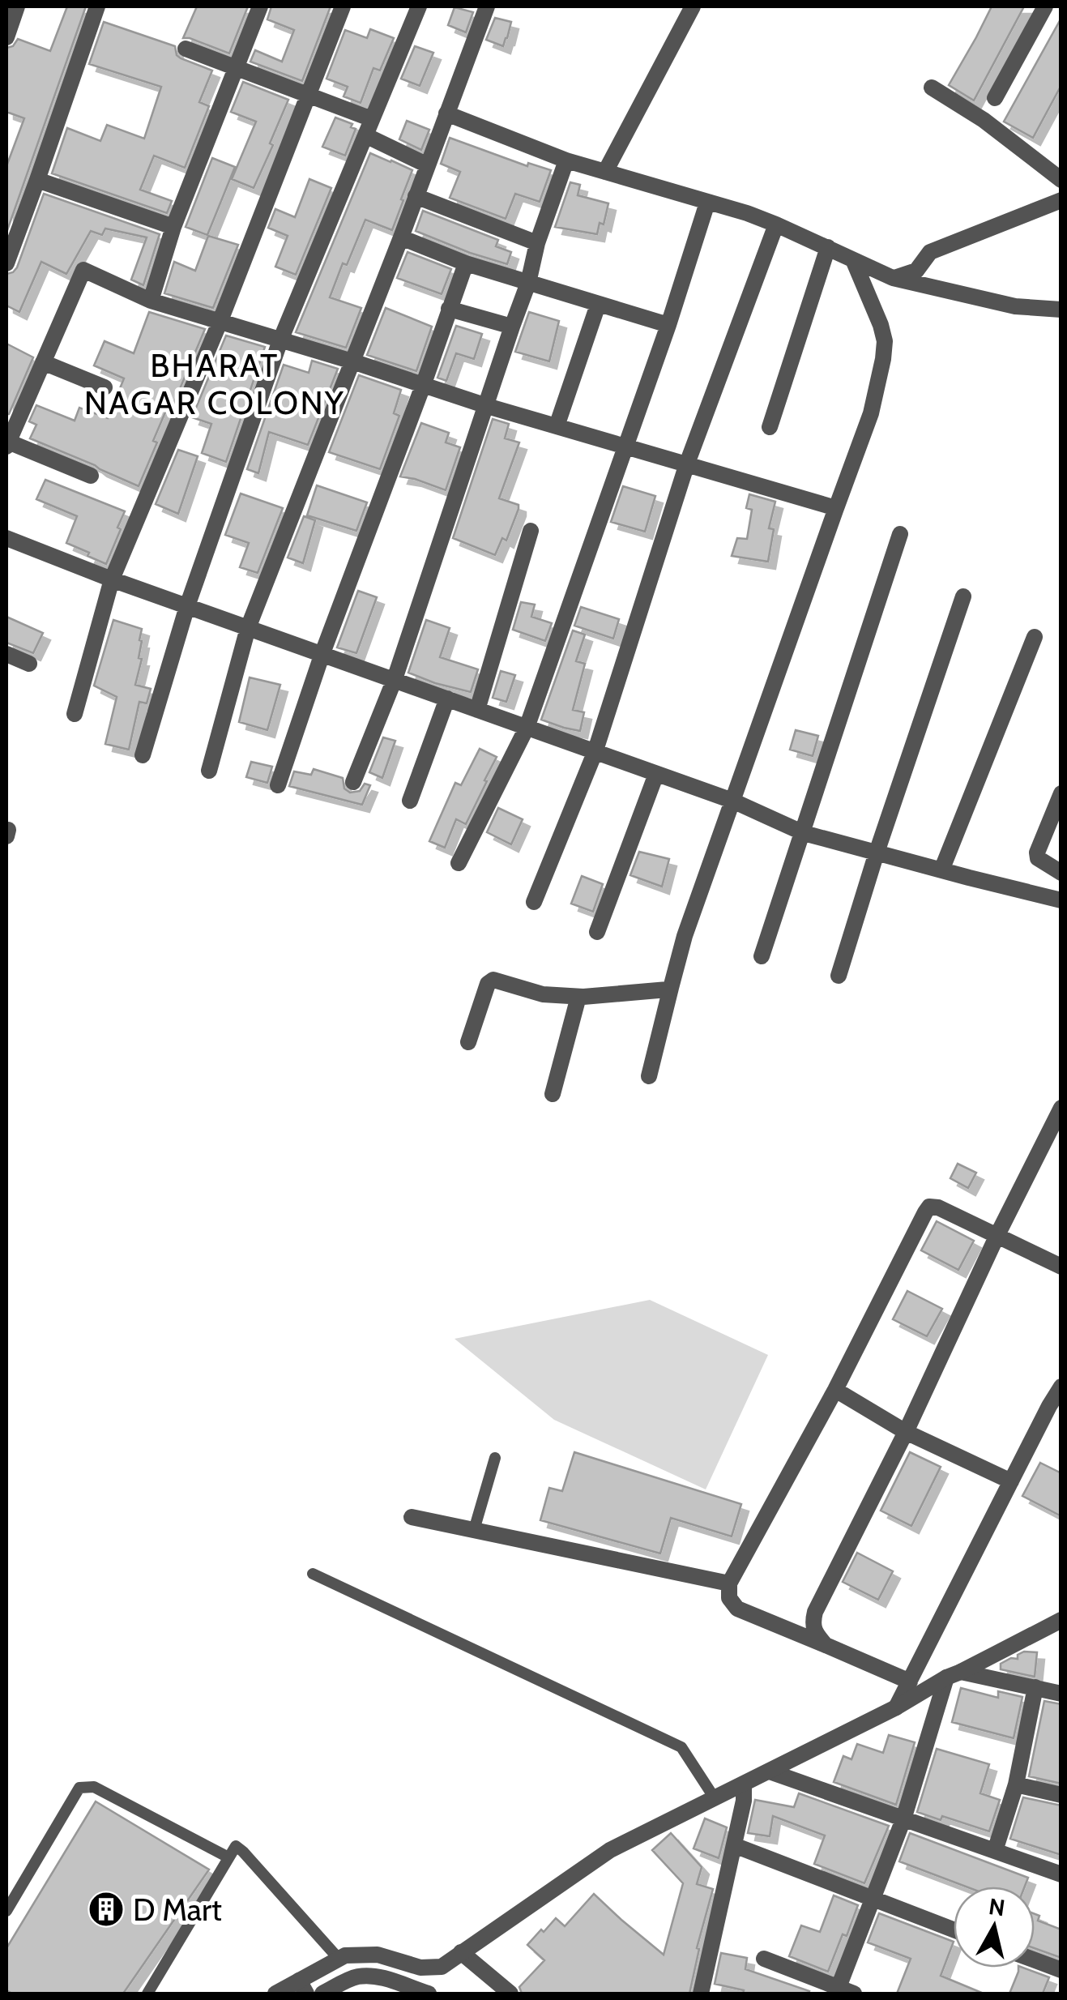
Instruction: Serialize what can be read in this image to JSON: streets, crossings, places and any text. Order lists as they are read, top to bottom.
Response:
{
  "districts": ["BHARAT NAGAR COLONY"],
  "places": {
    "building": ["D Mart"]
  },
  "north": "top"
}
